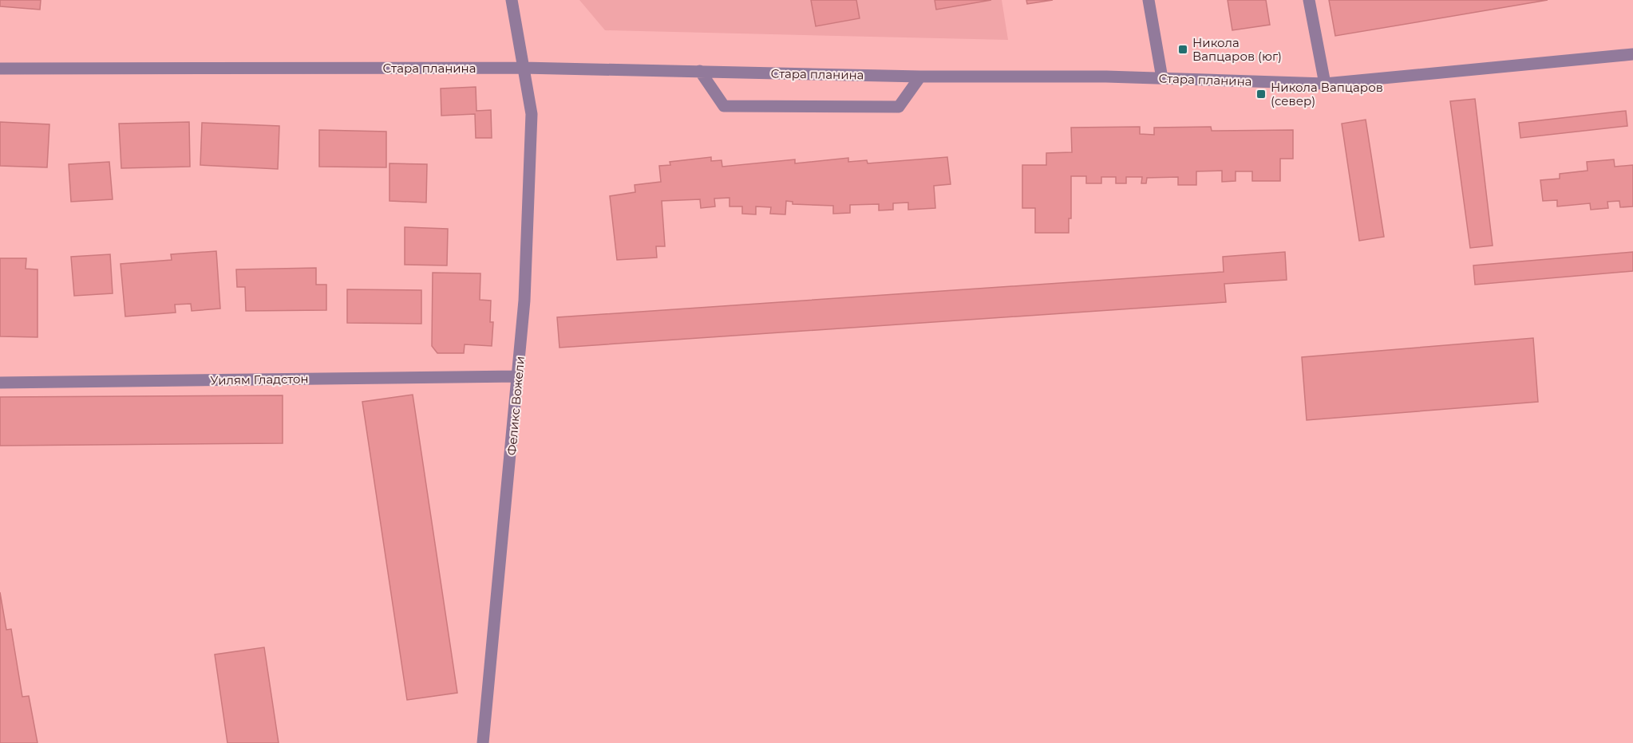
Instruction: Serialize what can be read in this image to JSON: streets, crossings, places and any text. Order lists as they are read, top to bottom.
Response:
{
  "streets": {
    "street": ["Стара планина", "Уилям Гладстон", "Феликс Вожели"]
  },
  "crossings": [
    ["Стара планина", "Феликс Вожели"],
    ["Уилям Гладстон", "Феликс Вожели"]
  ],
  "places": {
    "transit": ["Никола Вапцаров (юг)", "Никола Вапцаров (север)"]
  }
}
